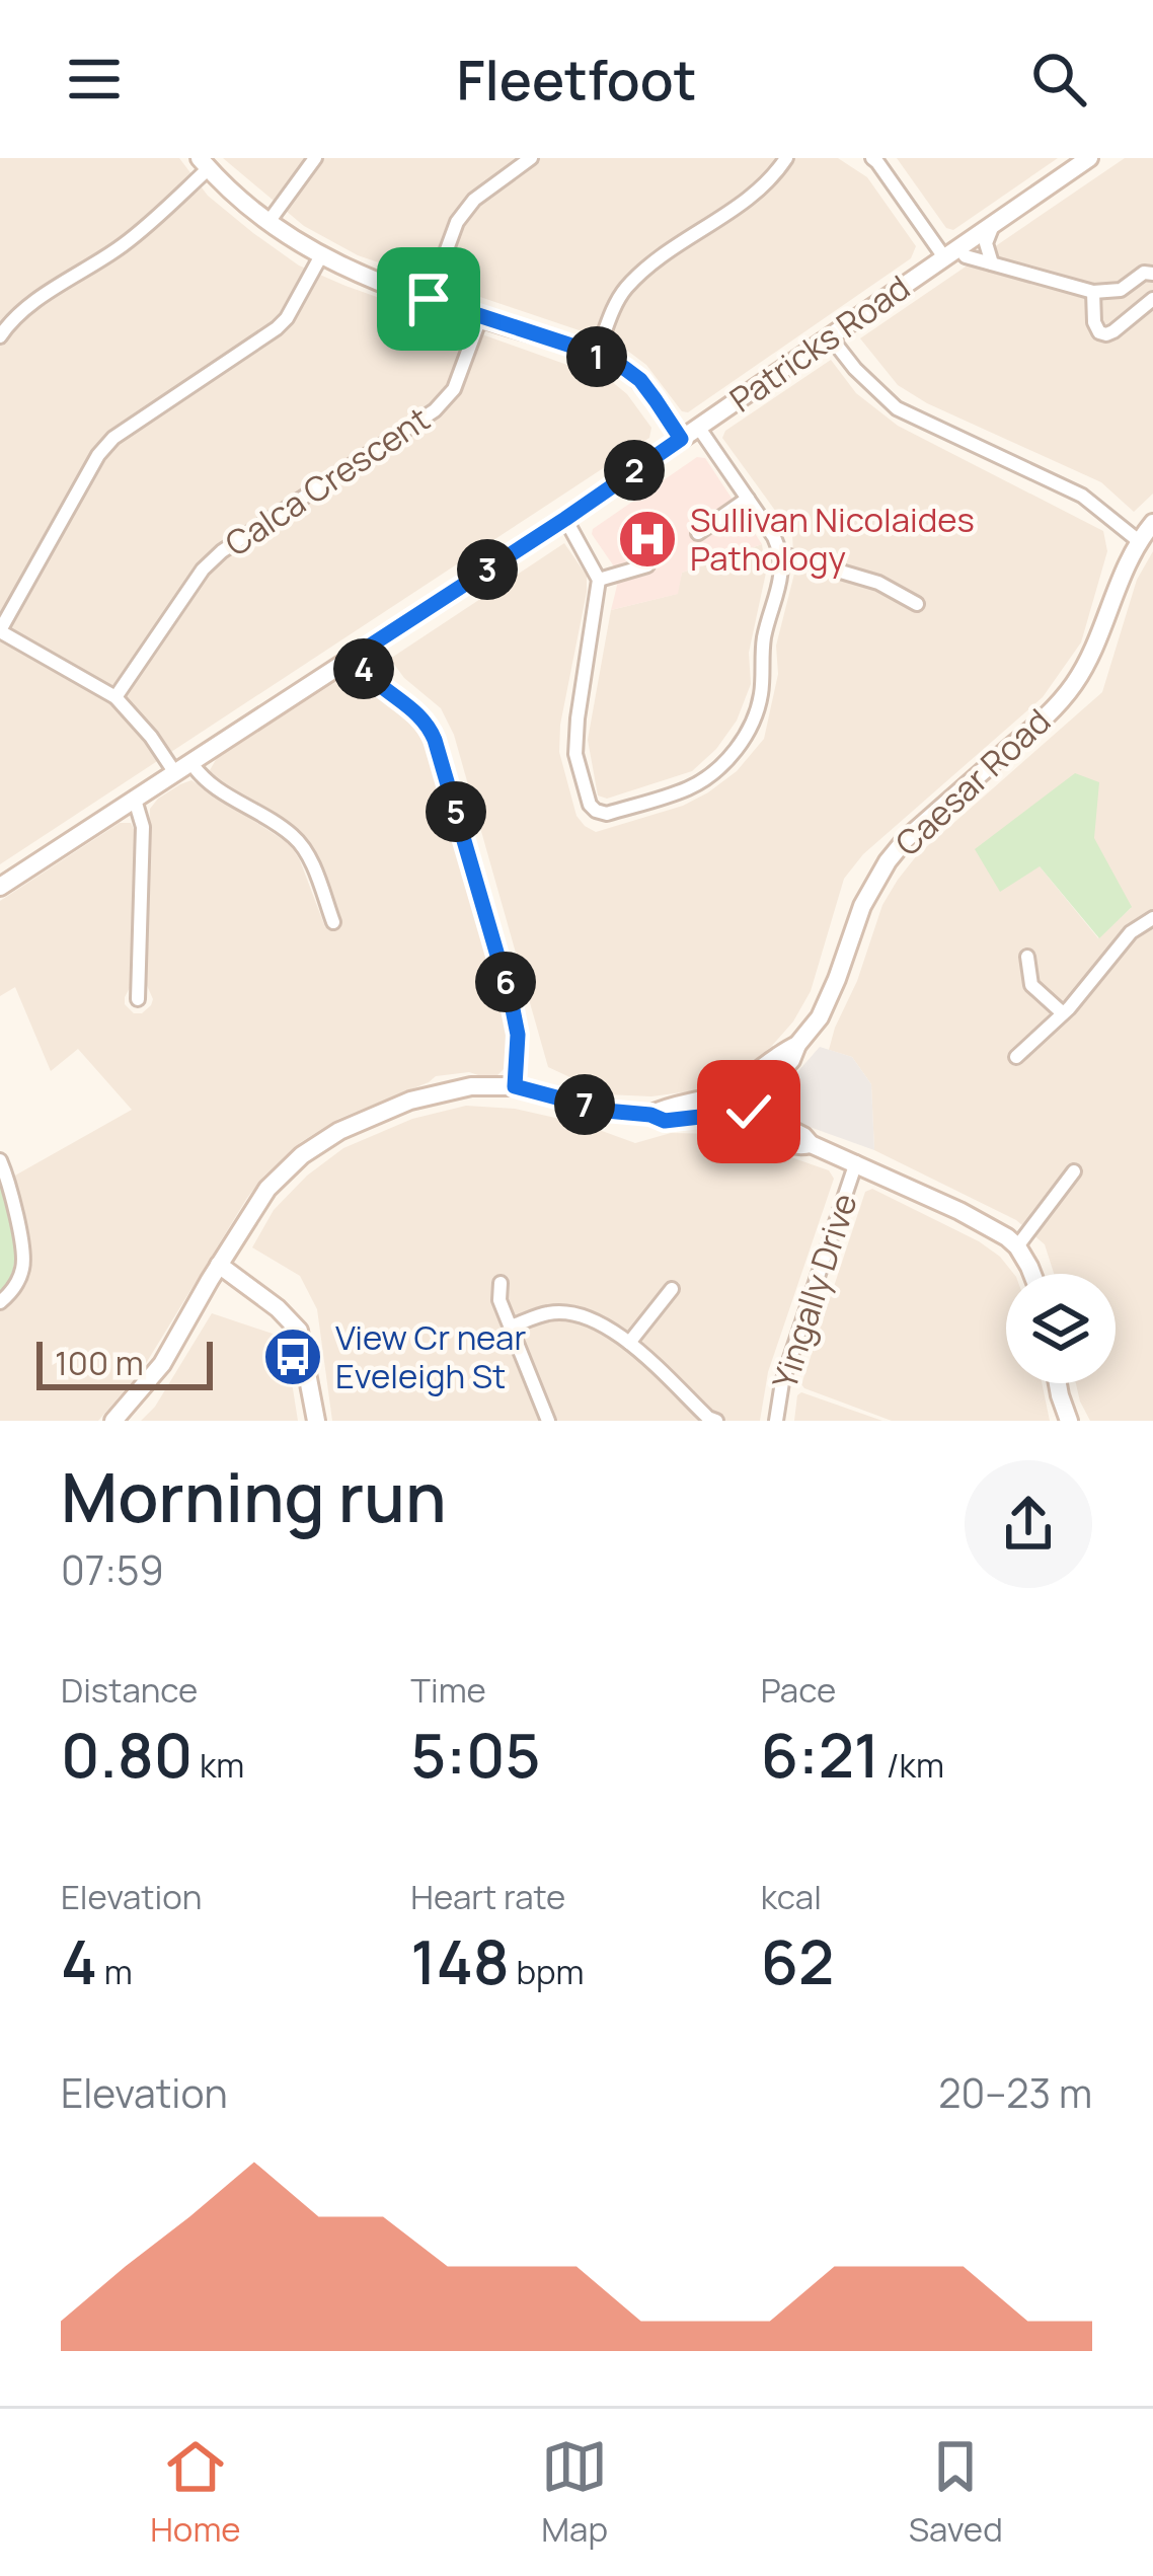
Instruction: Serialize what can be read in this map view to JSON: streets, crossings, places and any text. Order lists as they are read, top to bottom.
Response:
{
  "streets": {
    "street": [
      "Patricks Road",
      "Calca Crescent",
      "Caesar Road",
      "Yingally Drive"
    ]
  },
  "places": {
    "hospital": ["Sullivan Nicolaides Pathology"],
    "bus stop": ["View Cr near Eveleigh St"]
  },
  "scale_bar": "100 m",
  "page": {
    "header": "Fleetfoot",
    "pins": [
      "1",
      "2",
      "3",
      "4",
      "5",
      "6",
      "7"
    ],
    "scale": "100 m",
    "heading": ["Morning run", "07:59"],
    "stats": [
      ["Distance", "0.80 km"],
      ["Time", "5:05"],
      ["Pace", "6:21 /km"],
      ["Elevation", "4 m"],
      ["Heart rate", "148 bpm"],
      ["kcal", "62"]
    ],
    "chart": ["Elevation", "20–23 m"],
    "tabs": ["Home", "Map", "Saved"]
  }
}
